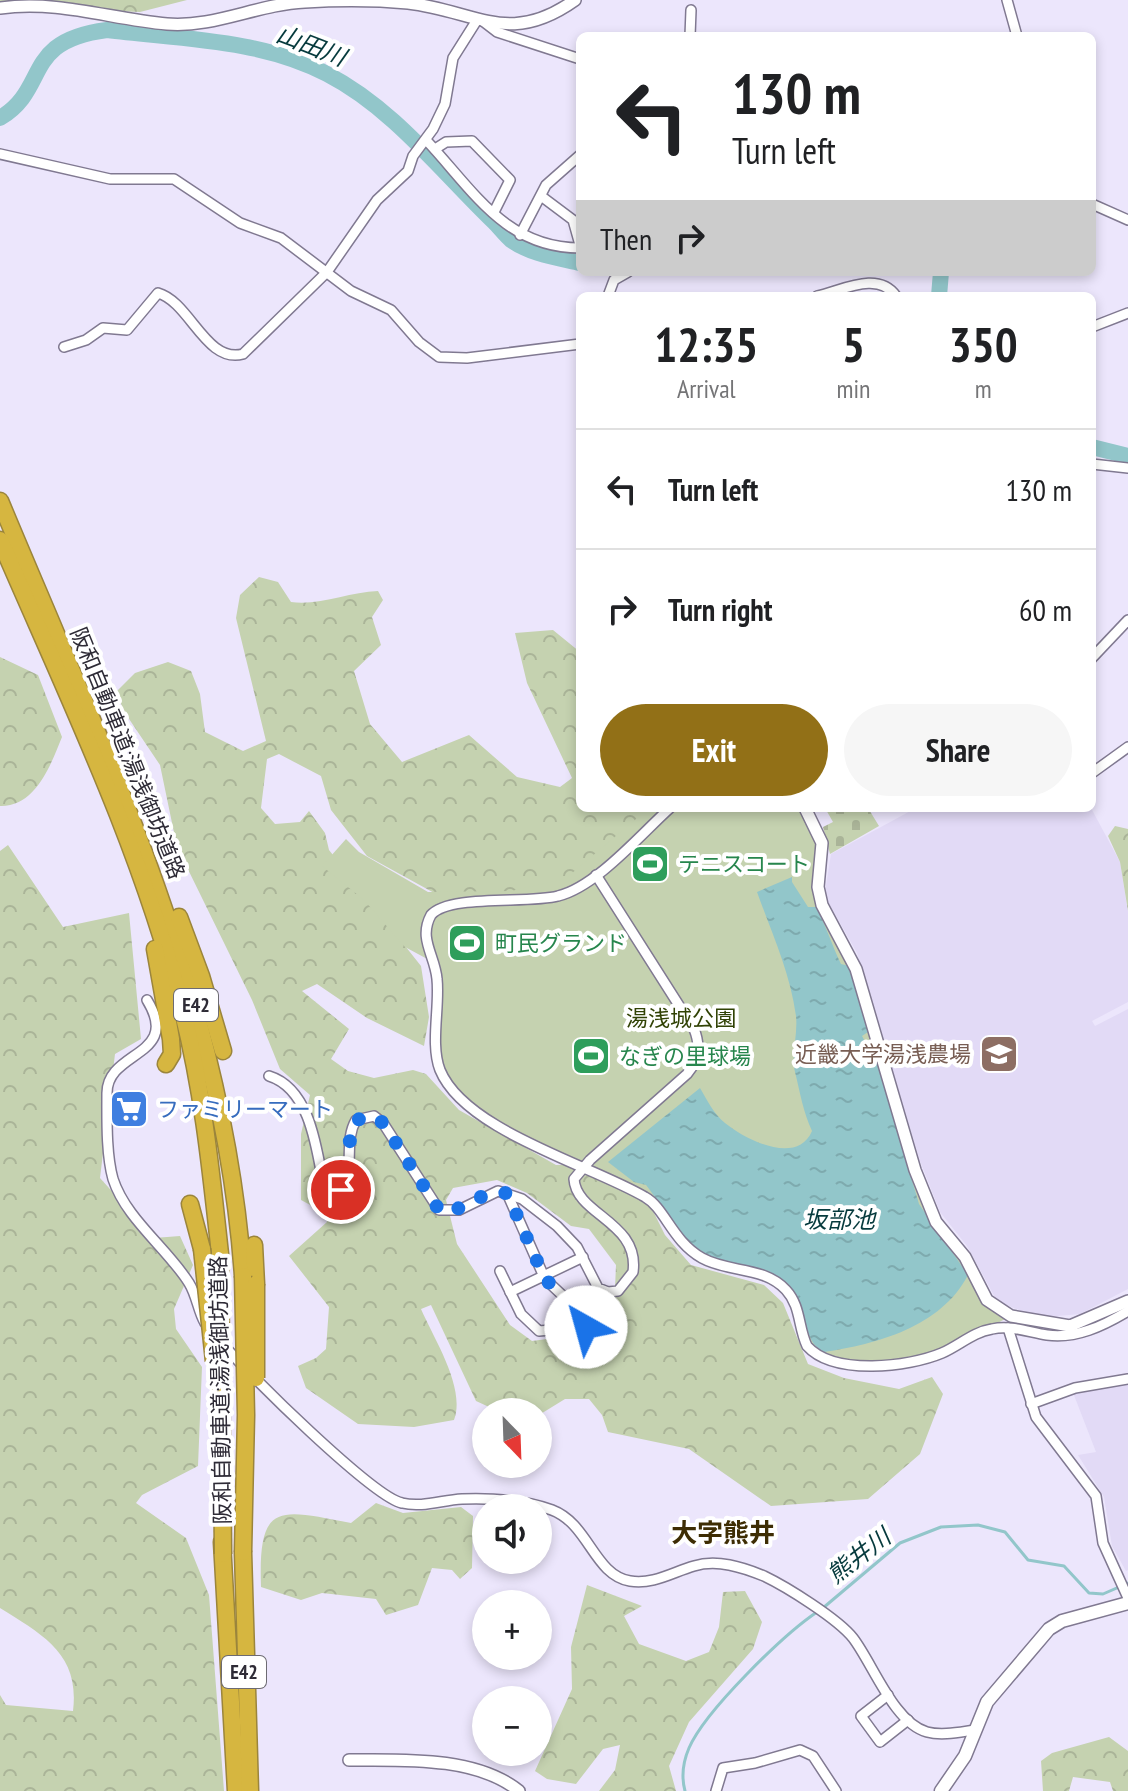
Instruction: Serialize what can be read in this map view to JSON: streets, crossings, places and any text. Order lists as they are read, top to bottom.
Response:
{
  "streets": {
    "highway": ["阪和自動車道;湯浅御坊道路", "E42"]
  },
  "districts": ["大字熊井"],
  "water": ["山田川", "坂部池", "熊井川"],
  "parks": ["湯浅城公園"],
  "places": {
    "sports": ["テニスコート", "町民グランド", "なぎの里球場"],
    "school or university": ["近畿大学湯浅農場"],
    "supermarket": ["ファミリーマート"]
  },
  "north": "bottom right",
  "page": {
    "turn": ["130 m", "Turn left"],
    "then": "Then",
    "eta": [
      "12:35",
      "Arrival",
      "5",
      "min",
      "350",
      "m"
    ],
    "list": [
      {
        "name": "Turn left",
        "value": "130 m"
      },
      {
        "name": "Turn right",
        "value": "60 m"
      }
    ],
    "buttons": ["Exit", "Share"],
    "map_buttons": ["+", "−"]
  }
}
